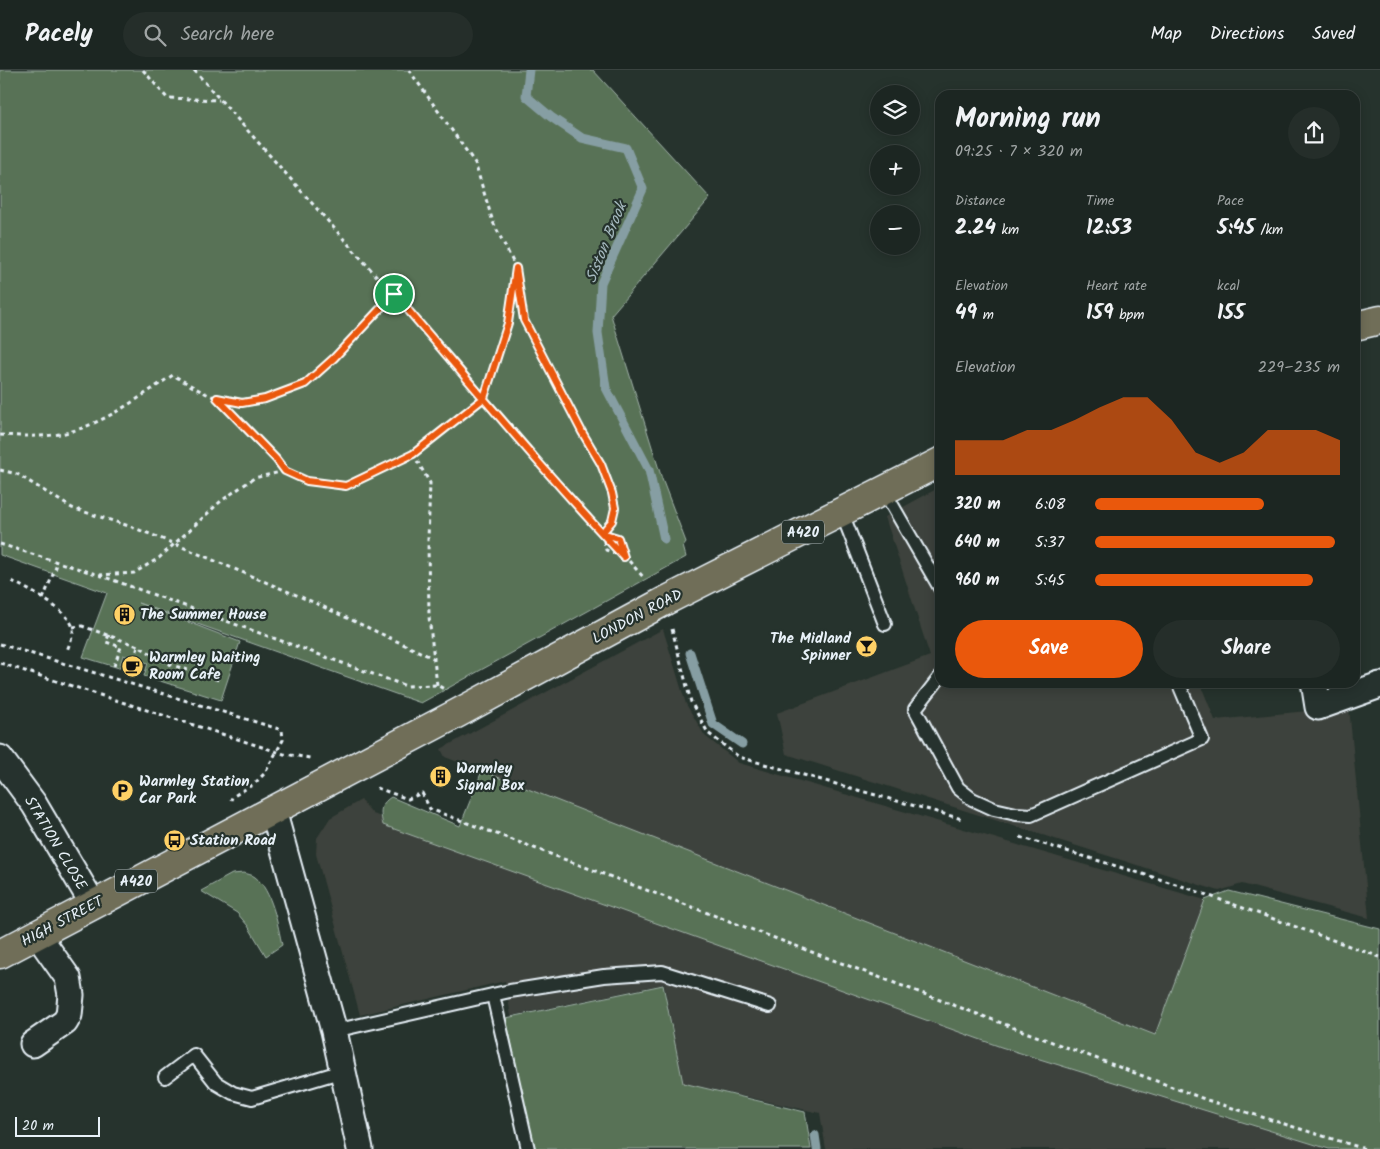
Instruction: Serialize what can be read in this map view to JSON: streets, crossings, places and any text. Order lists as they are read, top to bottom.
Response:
{
  "streets": {
    "main road": ["A420", "LONDON ROAD", "HIGH STREET"],
    "street": ["STATION CLOSE"]
  },
  "crossings": [
    ["LONDON ROAD", "HIGH STREET"],
    ["STATION CLOSE", "HIGH STREET"]
  ],
  "water": ["Siston Brook"],
  "places": {
    "building": ["The Summer House", "Warmley Signal Box"],
    "bar": ["The Midland Spinner"],
    "cafe": ["Warmley Waiting Room Cafe"],
    "parking": ["Warmley Station Car Park"],
    "bus stop": ["Station Road"]
  },
  "scale_bar": "20 m",
  "page": {
    "header": "Pacely",
    "search": "Search here",
    "nav": ["Map", "Directions", "Saved"],
    "map_buttons": ["+", "−"],
    "heading": ["Morning run", "09:25 · 7 × 320 m"],
    "stats": [
      ["Distance", "2.24 km"],
      ["Time", "12:53"],
      ["Pace", "5:45 /km"],
      ["Elevation", "49 m"],
      ["Heart rate", "159 bpm"],
      ["kcal", "155"]
    ],
    "chart": ["Elevation", "229–235 m"],
    "list": [
      {
        "name": "320 m",
        "note": "6:08"
      },
      {
        "name": "640 m",
        "note": "5:37"
      },
      {
        "name": "960 m",
        "note": "5:45"
      }
    ],
    "buttons": ["Save", "Share"],
    "scale": "20 m"
  }
}
